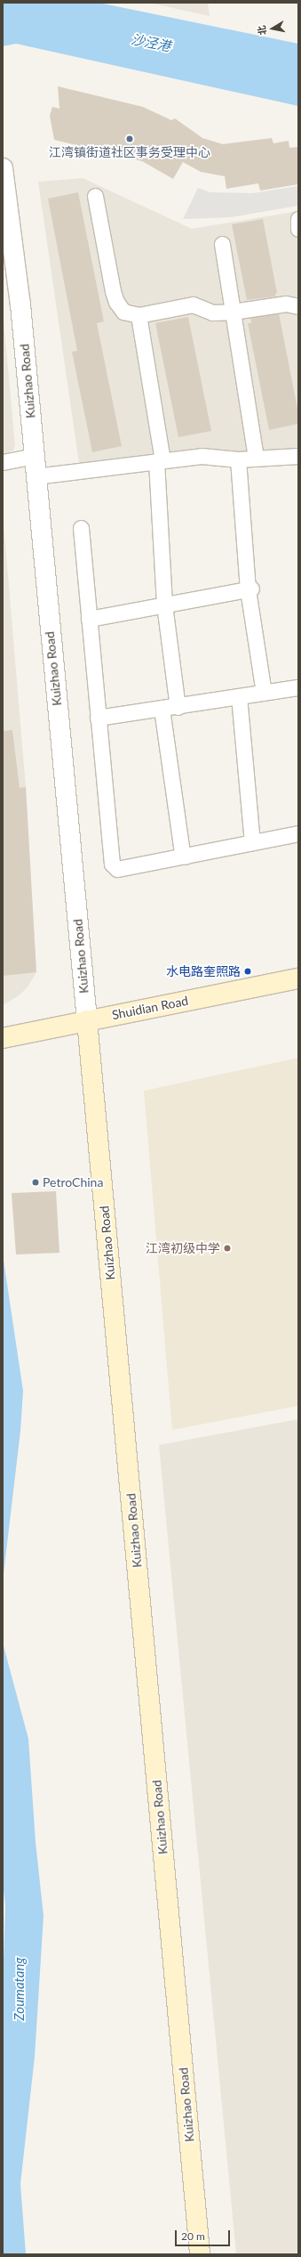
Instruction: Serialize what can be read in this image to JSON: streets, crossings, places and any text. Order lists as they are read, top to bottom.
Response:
{
  "streets": {
    "main road": ["Kuizhao Road", "Shuidian Road"]
  },
  "crossings": [
    ["Kuizhao Road", "Shuidian Road"]
  ],
  "water": ["沙泾港", "Zoumatang"],
  "places": [
    "江湾镇街道社区事务受理中心",
    "水电路奎照路",
    "PetroChina",
    "江湾初级中学"
  ],
  "scale_bar": "20 m",
  "north": "left"
}
